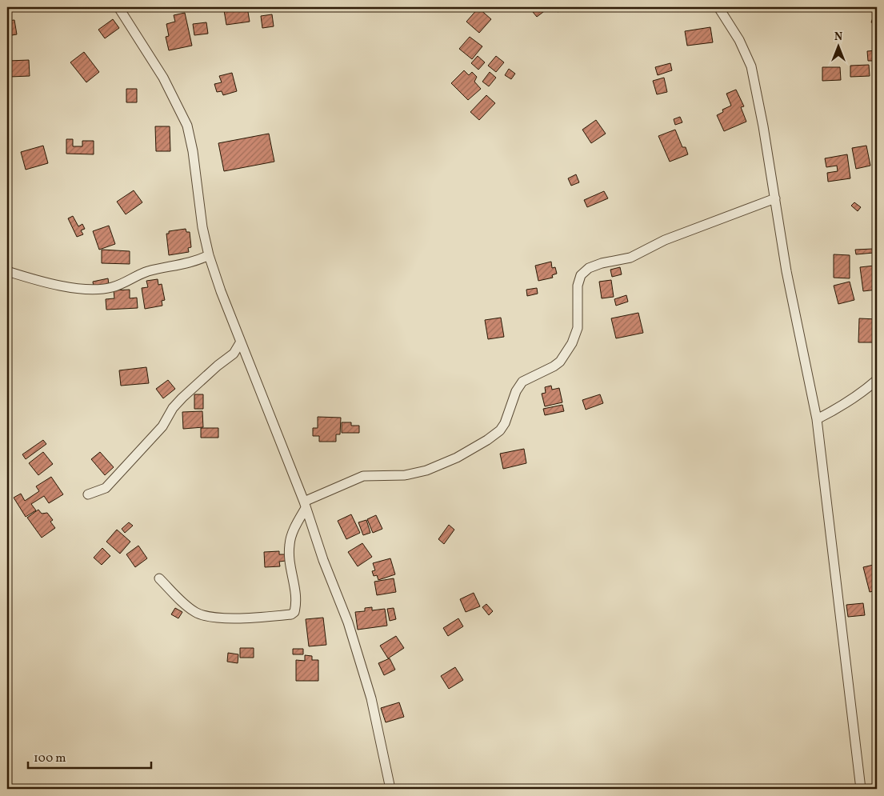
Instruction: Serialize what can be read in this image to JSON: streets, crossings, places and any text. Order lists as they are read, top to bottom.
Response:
{
  "scale_bar": "100 m",
  "north": "top"
}
